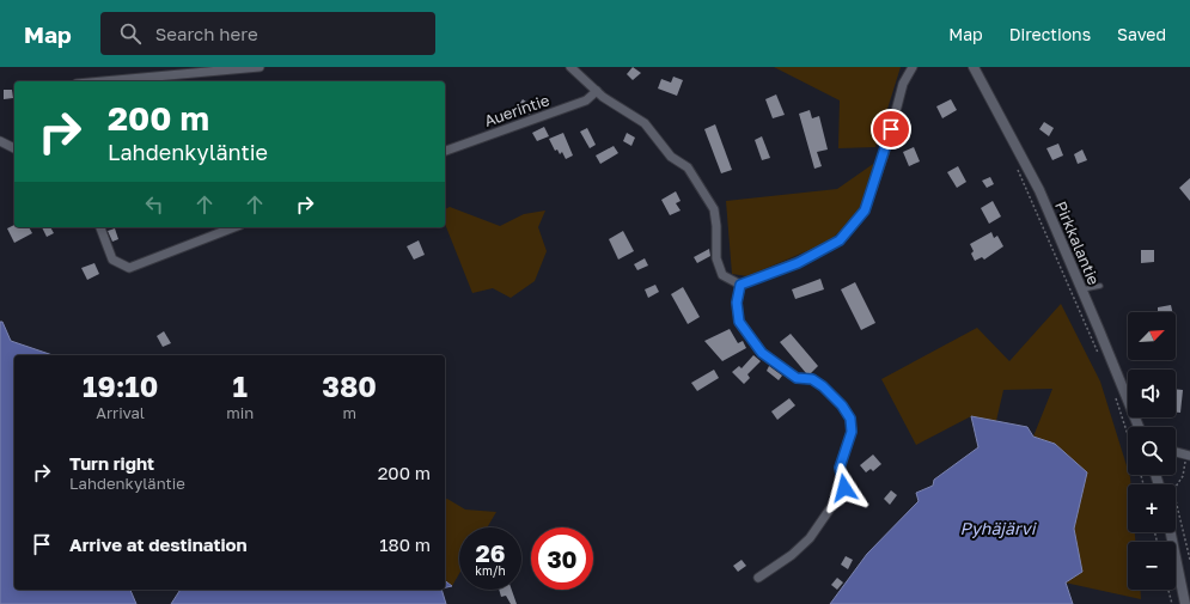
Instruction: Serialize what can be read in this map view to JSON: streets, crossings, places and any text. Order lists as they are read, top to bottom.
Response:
{
  "streets": {
    "street": ["Auerintie", "Pirkkalantie"]
  },
  "water": ["Pyhäjärvi"],
  "north": "top right",
  "page": {
    "header": "Map",
    "search": "Search here",
    "nav": ["Map", "Directions", "Saved"],
    "turn": ["200 m", "Lahdenkyläntie"],
    "map_buttons": ["+", "−"],
    "eta": [
      "19:10",
      "Arrival",
      "1",
      "min",
      "380",
      "m"
    ],
    "list": [
      {
        "name": "Turn right",
        "note": "Lahdenkyläntie",
        "value": "200 m"
      },
      {
        "name": "Arrive at destination",
        "value": "180 m"
      }
    ],
    "speed": "26 km/h",
    "limit": "30"
  }
}
